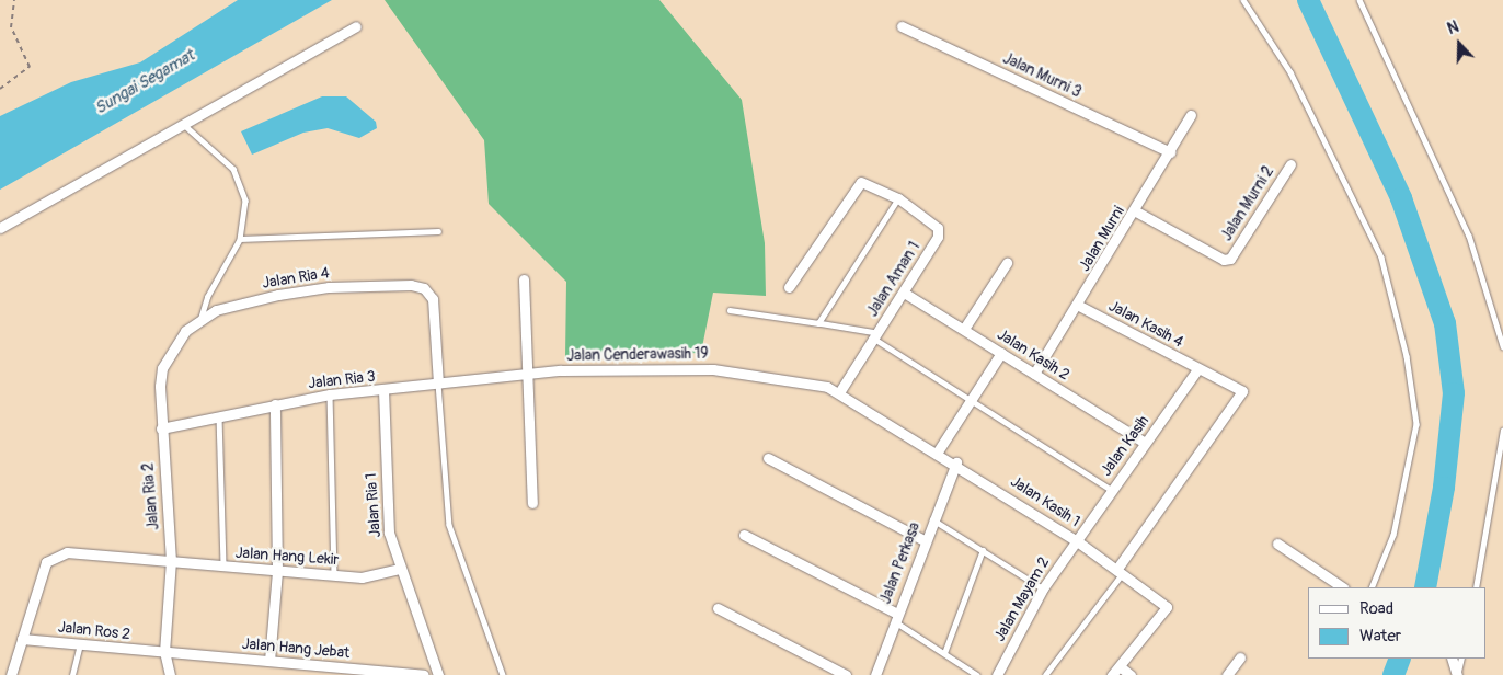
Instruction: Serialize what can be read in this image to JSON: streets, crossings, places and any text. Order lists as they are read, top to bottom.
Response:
{
  "streets": {
    "street": [
      "Jalan Murni 3",
      "Jalan Murni 2",
      "Jalan Murni",
      "Jalan Ria 4",
      "Jalan Aman 1",
      "Jalan Kasih 4",
      "Jalan Cenderawasih 19",
      "Jalan Kasih 2",
      "Jalan Ria 3",
      "Jalan Kasih",
      "Jalan Ria 2",
      "Jalan Kasih 1",
      "Jalan Ria 1",
      "Jalan Hang Lekir",
      "Jalan Perkasa",
      "Jalan Mayam 2",
      "Jalan Ros 2",
      "Jalan Hang Jebat"
    ]
  },
  "crossings": [
    ["Jalan Murni 3", "Jalan Murni"],
    ["Jalan Murni 2", "Jalan Murni"],
    ["Jalan Murni", "Jalan Kasih 4"],
    ["Jalan Murni", "Jalan Kasih 2"],
    ["Jalan Ria 4", "Jalan Ria 3"],
    ["Jalan Ria 4", "Jalan Ria 2"],
    ["Jalan Aman 1", "Jalan Cenderawasih 19"],
    ["Jalan Aman 1", "Jalan Kasih 2"],
    ["Jalan Kasih 4", "Jalan Kasih"],
    ["Jalan Kasih 4", "Jalan Kasih 1"],
    ["Jalan Cenderawasih 19", "Jalan Ria 3"],
    ["Jalan Cenderawasih 19", "Jalan Kasih 1"],
    ["Jalan Cenderawasih 19", "Jalan Perkasa"],
    ["Jalan Kasih 2", "Jalan Kasih"],
    ["Jalan Ria 3", "Jalan Ria 2"],
    ["Jalan Ria 3", "Jalan Ria 1"],
    ["Jalan Kasih", "Jalan Kasih 1"],
    ["Jalan Kasih", "Jalan Mayam 2"],
    ["Jalan Ria 2", "Jalan Hang Lekir"],
    ["Jalan Ria 2", "Jalan Ros 2"],
    ["Jalan Ria 2", "Jalan Hang Jebat"],
    ["Jalan Kasih 1", "Jalan Perkasa"],
    ["Jalan Kasih 1", "Jalan Mayam 2"],
    ["Jalan Ria 1", "Jalan Hang Lekir"],
    ["Jalan Hang Lekir", "Jalan Ros 2"],
    ["Jalan Ros 2", "Jalan Hang Jebat"]
  ],
  "water": ["Sungai Segamat"],
  "legend": ["Road", "Water"],
  "north": "top"
}
